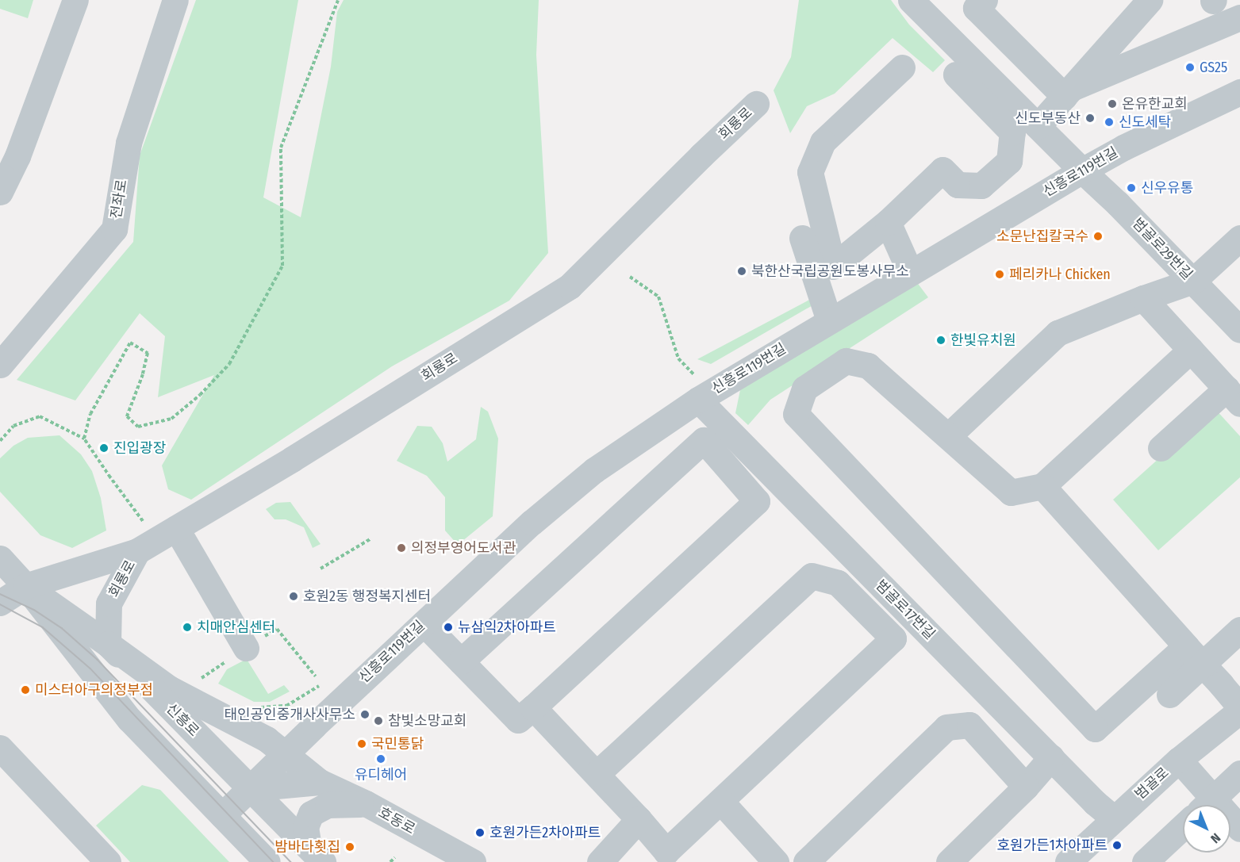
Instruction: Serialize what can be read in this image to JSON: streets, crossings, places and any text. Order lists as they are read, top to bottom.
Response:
{
  "streets": {
    "street": [
      "회룡로",
      "신흥로119번길",
      "전좌로",
      "범골로29번길",
      "범골로17번길",
      "신흥로",
      "범골로",
      "호동로"
    ]
  },
  "crossings": [
    ["회룡로", "신흥로"],
    ["회룡로", "호동로"],
    ["신흥로119번길", "범골로29번길"],
    ["신흥로119번길", "범골로17번길"],
    ["신흥로119번길", "신흥로"],
    ["신흥로119번길", "호동로"],
    ["범골로17번길", "범골로"],
    ["신흥로", "호동로"]
  ],
  "places": [
    "GS25",
    "온유한교회",
    "신도부동산",
    "신도세탁",
    "신우유통",
    "소문난집칼국수",
    "북한산국립공원도봉사무소",
    "페리카나 Chicken",
    "한빛유치원",
    "진입광장",
    "의정부영어도서관",
    "호원2동 행정복지센터",
    "치매안심센터",
    "뉴삼익2차아파트",
    "미스터아구의정부점",
    "태인공인중개사사무소",
    "참빛소망교회",
    "국민통닭",
    "유디헤어",
    "호원가든2차아파트",
    "호원가든1차아파트",
    "밤바다횟집"
  ],
  "north": "bottom right"
}
